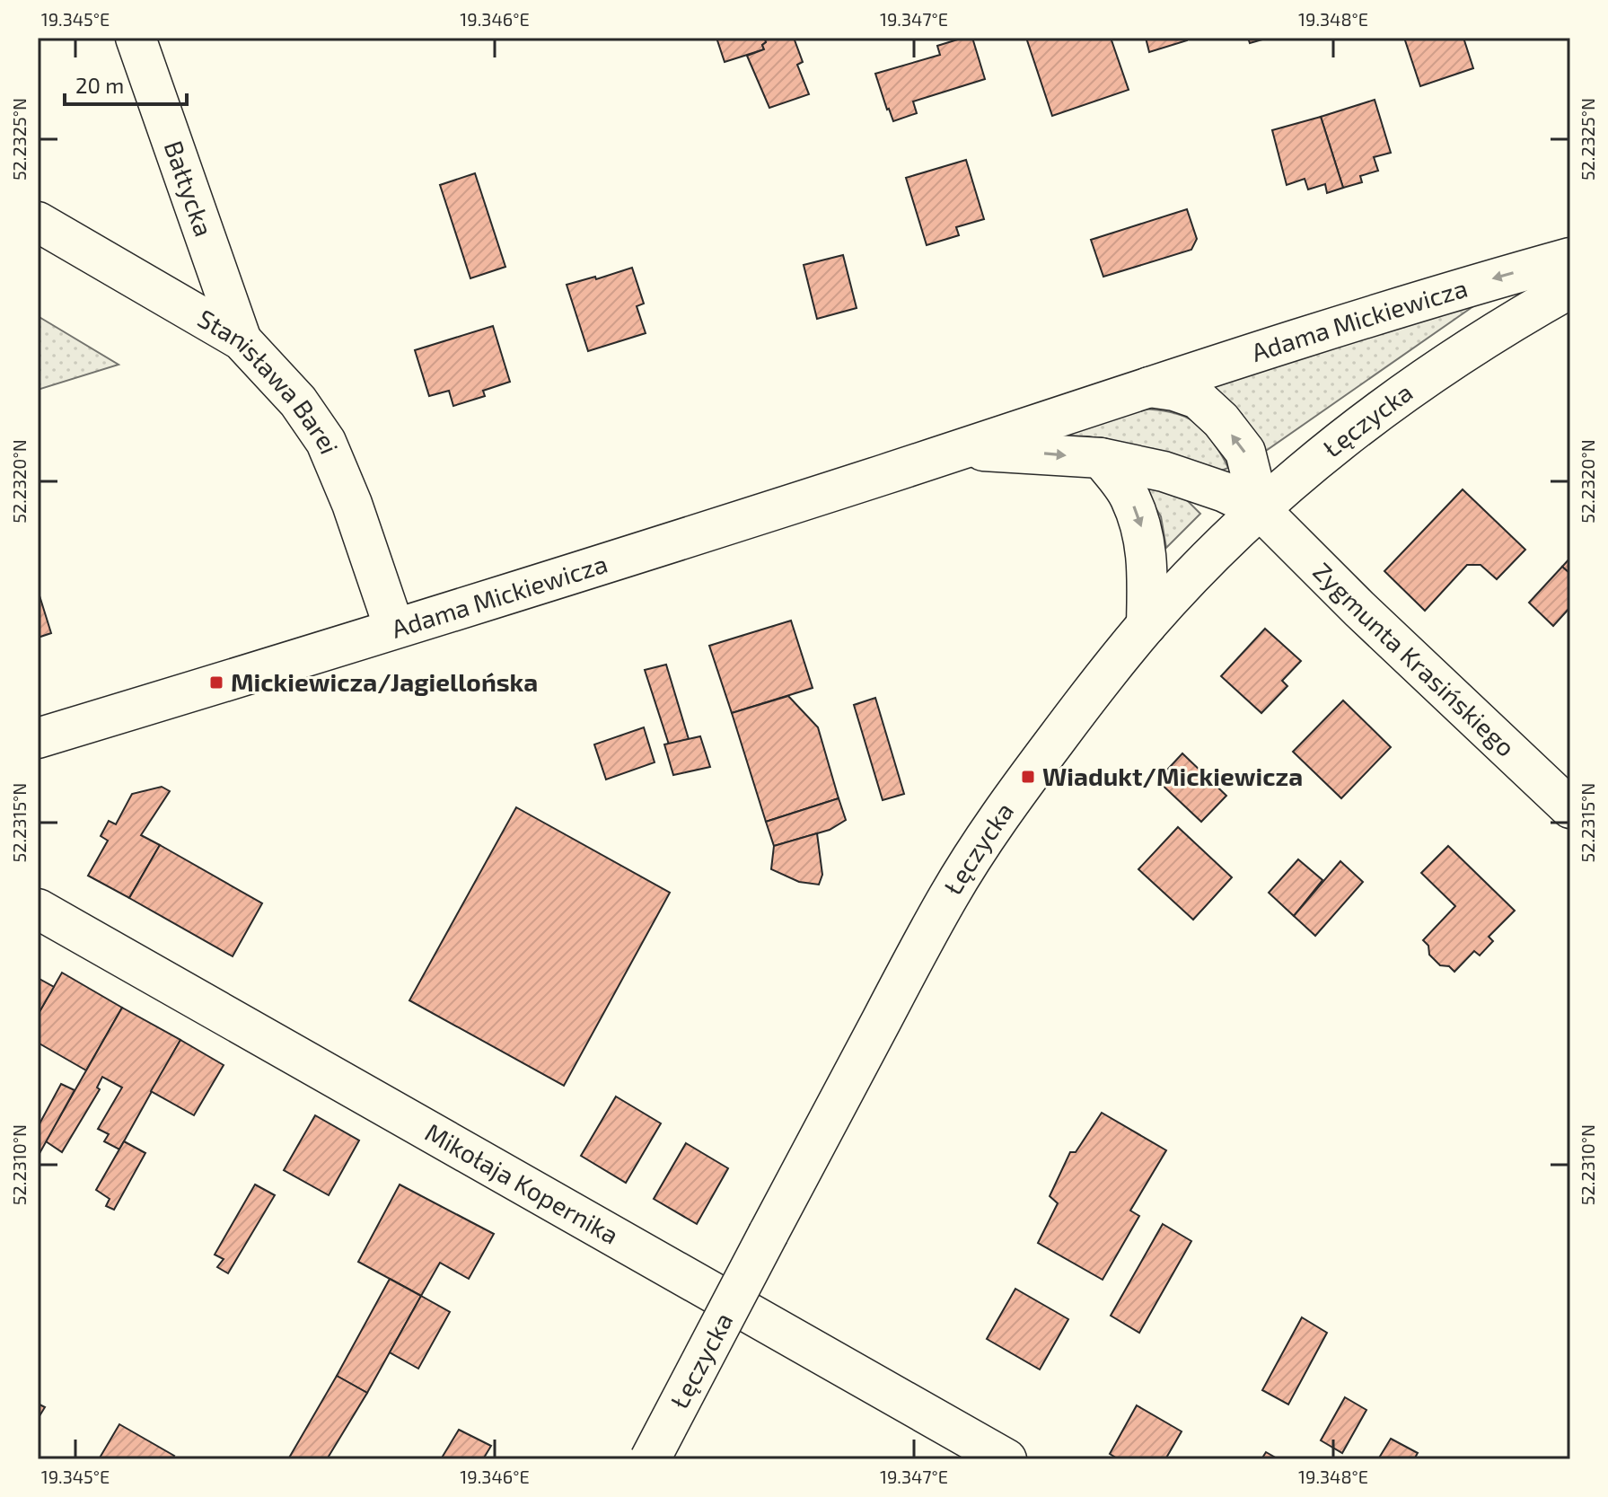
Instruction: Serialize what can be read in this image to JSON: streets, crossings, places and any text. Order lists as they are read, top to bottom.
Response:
{
  "streets": {
    "street": [
      "Bałtycka",
      "Adama Mickiewicza",
      "Stanisława Barei",
      "Łęczycka",
      "Zygmunta Krasińskiego",
      "Mikołaja Kopernika"
    ]
  },
  "crossings": [
    ["Bałtycka", "Stanisława Barei"],
    ["Adama Mickiewicza", "Stanisława Barei"],
    ["Adama Mickiewicza", "Łęczycka"],
    ["Adama Mickiewicza", "Zygmunta Krasińskiego"],
    ["Łęczycka", "Zygmunta Krasińskiego"]
  ],
  "places": {
    "transit": ["Mickiewicza/Jagiellońska", "Wiadukt/Mickiewicza"]
  },
  "scale_bar": "20 m",
  "coordinates": [
    "19.345°E",
    "19.346°E",
    "19.347°E",
    "19.348°E",
    "52.2325°N",
    "52.2320°N",
    "52.2315°N",
    "52.2310°N"
  ]
}
